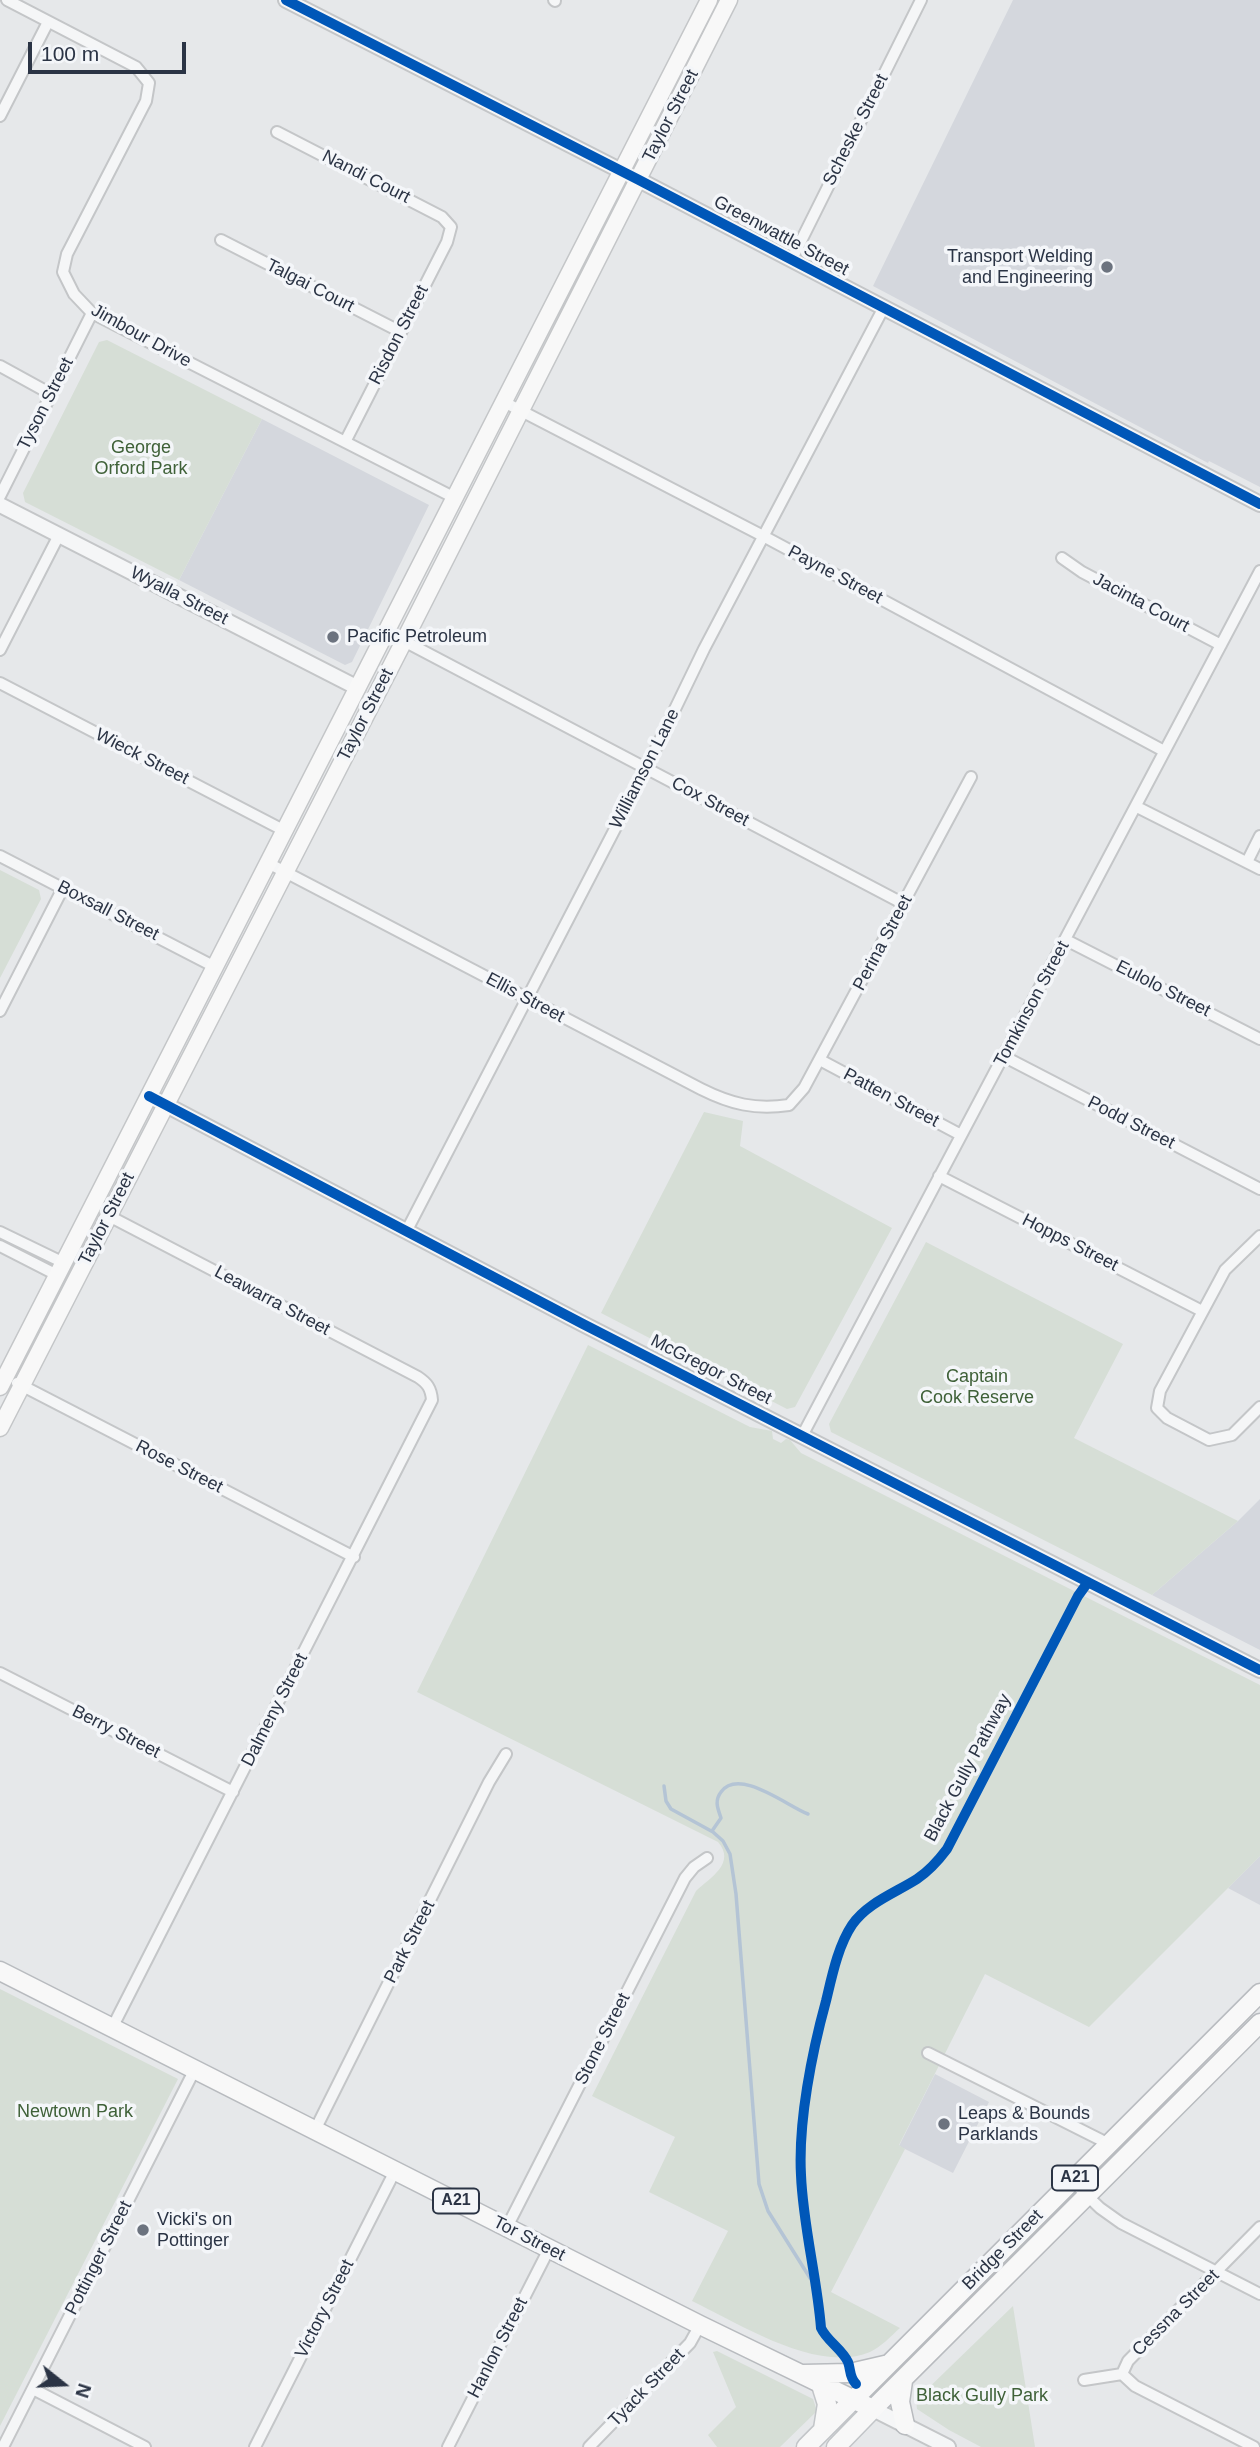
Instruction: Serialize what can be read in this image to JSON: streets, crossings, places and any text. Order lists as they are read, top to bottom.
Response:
{
  "streets": {
    "main road": [
      "Taylor Street",
      "A21",
      "Tor Street",
      "Bridge Street"
    ],
    "street": [
      "Scheske Street",
      "Nandi Court",
      "Greenwattle Street",
      "Talgai Court",
      "Risdon Street",
      "Jimbour Drive",
      "Tyson Street",
      "Payne Street",
      "Wyalla Street",
      "Jacinta Court",
      "Wieck Street",
      "Williamson Lane",
      "Cox Street",
      "Boxsall Street",
      "Perina Street",
      "Eulolo Street",
      "Ellis Street",
      "Tomkinson Street",
      "Patten Street",
      "Podd Street",
      "Hopps Street",
      "Leawarra Street",
      "McGregor Street",
      "Rose Street",
      "Dalmeny Street",
      "Berry Street",
      "Park Street",
      "Stone Street",
      "Pottinger Street",
      "Victory Street",
      "Cessna Street",
      "Hanlon Street",
      "Tyack Street"
    ],
    "cycle path": ["Black Gully Pathway"]
  },
  "crossings": [
    ["Taylor Street", "Greenwattle Street"],
    ["Taylor Street", "Jimbour Drive"],
    ["Taylor Street", "Payne Street"],
    ["Taylor Street", "Wyalla Street"],
    ["Taylor Street", "Wieck Street"],
    ["Taylor Street", "Cox Street"],
    ["Taylor Street", "Boxsall Street"],
    ["Taylor Street", "Ellis Street"],
    ["Taylor Street", "Leawarra Street"],
    ["Taylor Street", "McGregor Street"],
    ["Taylor Street", "Rose Street"],
    ["Scheske Street", "Greenwattle Street"],
    ["Nandi Court", "Risdon Street"],
    ["Greenwattle Street", "Williamson Lane"],
    ["Talgai Court", "Risdon Street"],
    ["Risdon Street", "Jimbour Drive"],
    ["Jimbour Drive", "Tyson Street"],
    ["Payne Street", "Williamson Lane"],
    ["Payne Street", "Tomkinson Street"],
    ["Jacinta Court", "Tomkinson Street"],
    ["Williamson Lane", "Cox Street"],
    ["Williamson Lane", "Ellis Street"],
    ["Williamson Lane", "McGregor Street"],
    ["Cox Street", "Perina Street"],
    ["Perina Street", "Ellis Street"],
    ["Perina Street", "Patten Street"],
    ["Eulolo Street", "Tomkinson Street"],
    ["Tomkinson Street", "Patten Street"],
    ["Tomkinson Street", "Podd Street"],
    ["Tomkinson Street", "Hopps Street"],
    ["Tomkinson Street", "McGregor Street"],
    ["Leawarra Street", "Dalmeny Street"],
    ["Rose Street", "Dalmeny Street"],
    ["Dalmeny Street", "Berry Street"],
    ["Dalmeny Street", "Tor Street"],
    ["Park Street", "Tor Street"],
    ["Stone Street", "Tor Street"],
    ["A21", "Tor Street"],
    ["A21", "Bridge Street"],
    ["Tor Street", "Bridge Street"],
    ["Tor Street", "Pottinger Street"],
    ["Tor Street", "Victory Street"],
    ["Tor Street", "Hanlon Street"],
    ["Tor Street", "Tyack Street"]
  ],
  "parks": [
    "George Orford Park",
    "Captain Cook Reserve",
    "Newtown Park",
    "Black Gully Park"
  ],
  "places": [
    "Transport Welding and Engineering",
    "Pacific Petroleum",
    "Leaps & Bounds Parklands",
    "Vicki's on Pottinger"
  ],
  "scale_bar": "100 m",
  "north": "right"
}
